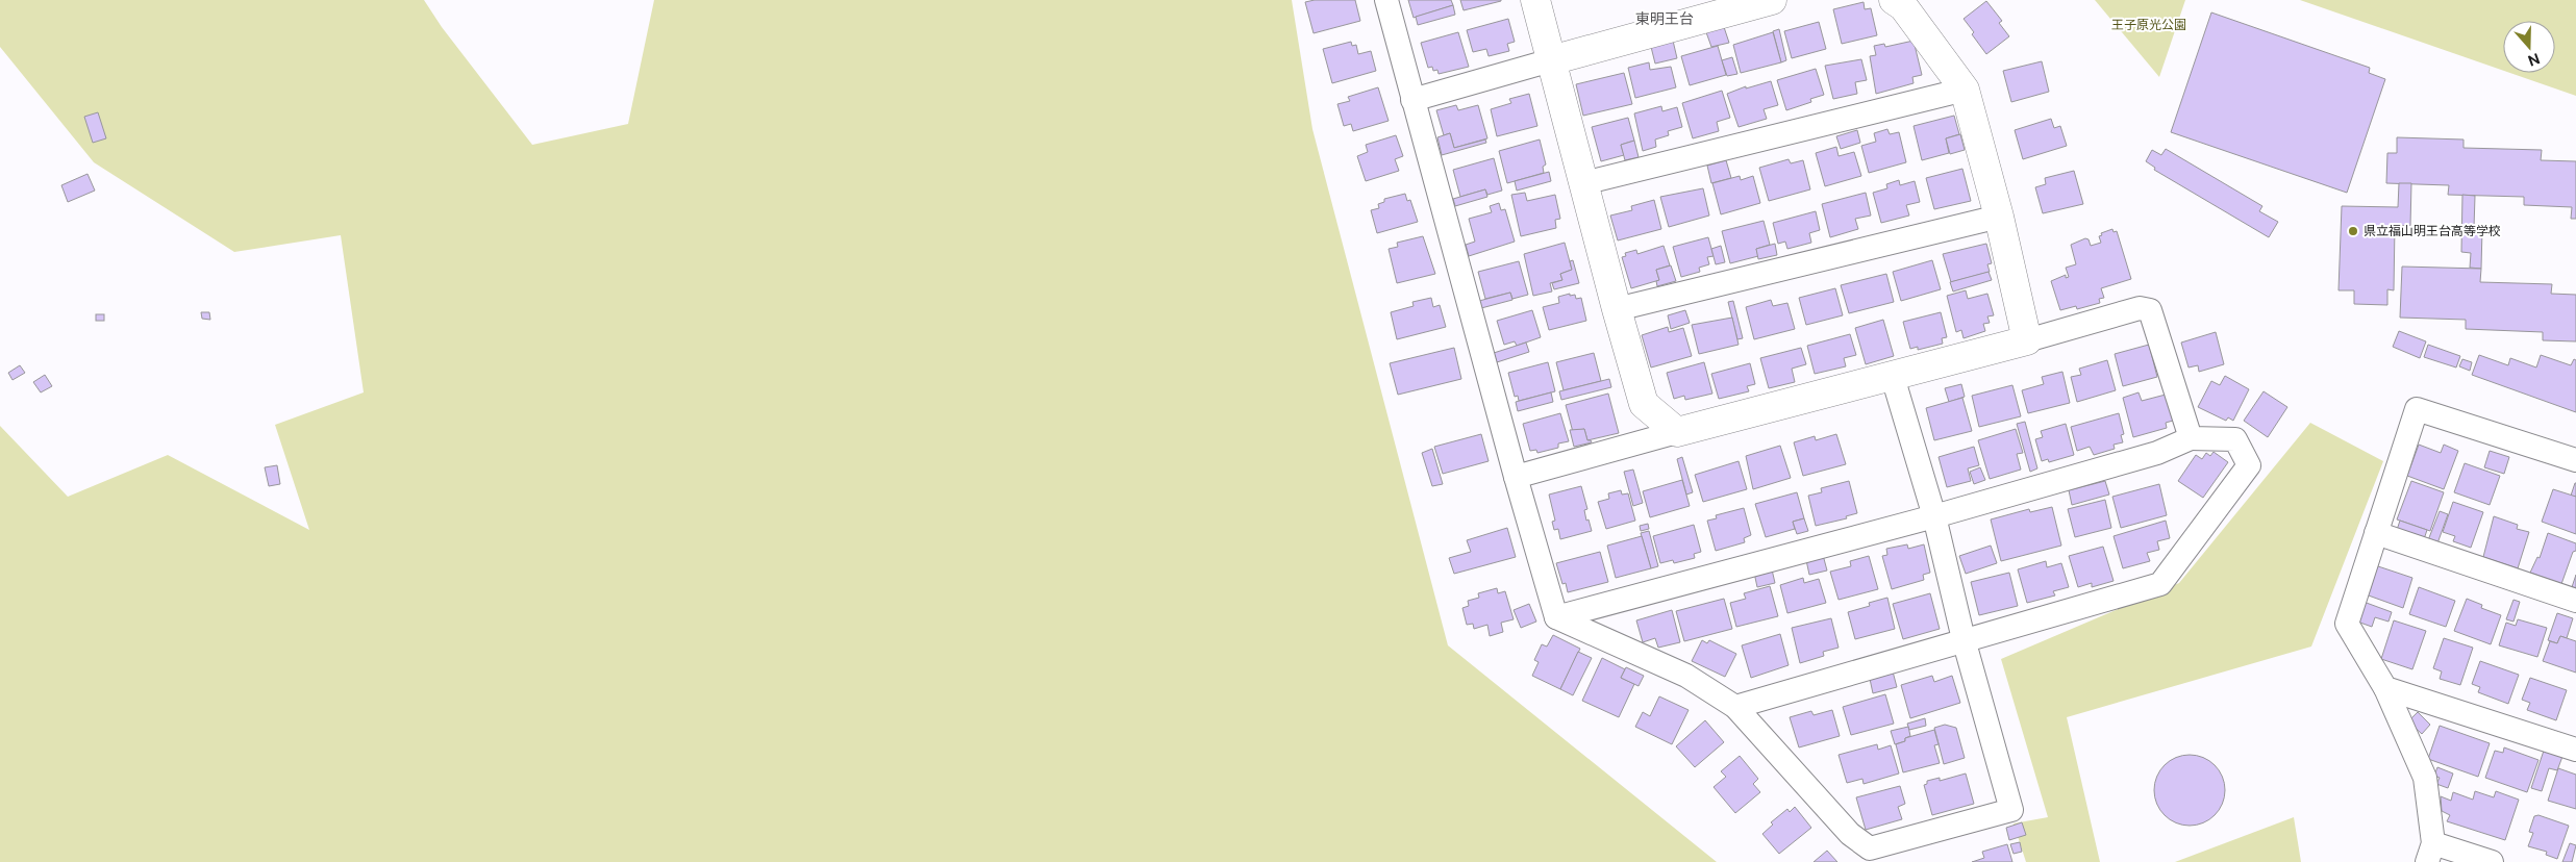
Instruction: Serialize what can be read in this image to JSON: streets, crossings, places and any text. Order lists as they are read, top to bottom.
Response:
{
  "districts": ["東明王台"],
  "parks": ["王子原光公園"],
  "places": ["県立福山明王台高等学校"],
  "north": "bottom"
}
